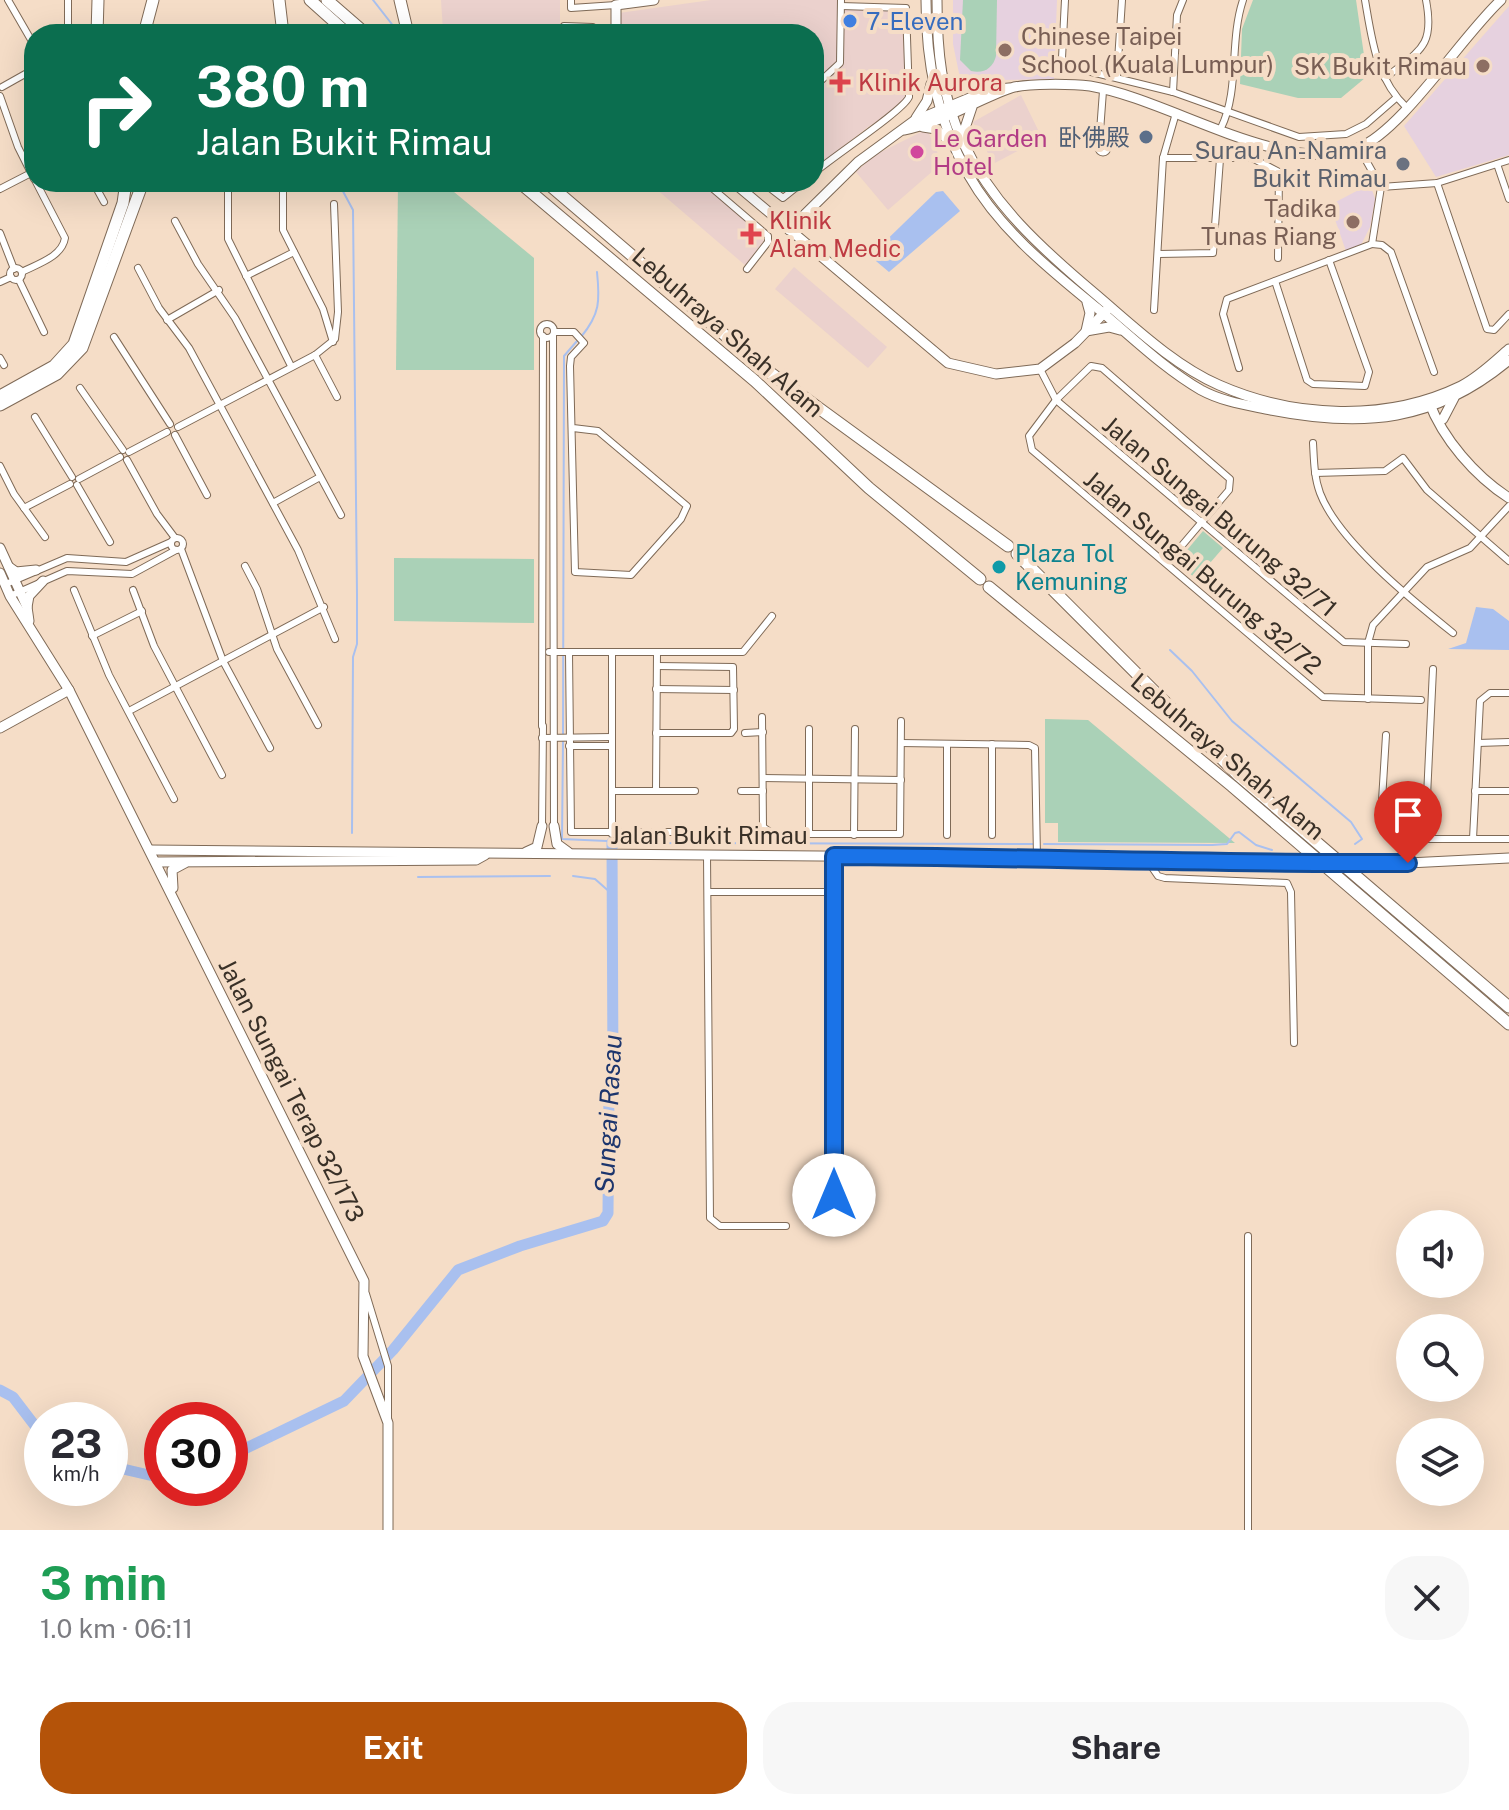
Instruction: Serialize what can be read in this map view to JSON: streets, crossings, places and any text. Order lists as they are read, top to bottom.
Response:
{
  "streets": {
    "highway": ["Lebuhraya Shah Alam"],
    "street": [
      "Jalan Sungai Burung 32/71",
      "Jalan Sungai Burung 32/72",
      "Jalan Bukit Rimau",
      "Jalan Sungai Terap 32/173"
    ]
  },
  "crossings": [
    ["Jalan Sungai Burung 32/71", "Jalan Sungai Burung 32/72"],
    ["Jalan Bukit Rimau", "Jalan Sungai Terap 32/173"]
  ],
  "water": ["Sungai Rasau"],
  "places": {
    "other": [
      "7-Eleven",
      "Chinese Taipei School (Kuala Lumpur)",
      "SK Bukit Rimau",
      "卧佛殿",
      "Le Garden Hotel",
      "Surau An-Namira Bukit Rimau",
      "Tadika Tunas Riang",
      "Plaza Tol Kemuning"
    ],
    "health": ["Klinik Aurora", "Klinik Alam Medic"]
  },
  "page": {
    "turn": ["380 m", "Jalan Bukit Rimau"],
    "speed": "23 km/h",
    "limit": "30",
    "heading": ["3 min", "1.0 km · 06:11"],
    "buttons": ["Exit", "Share"]
  }
}
